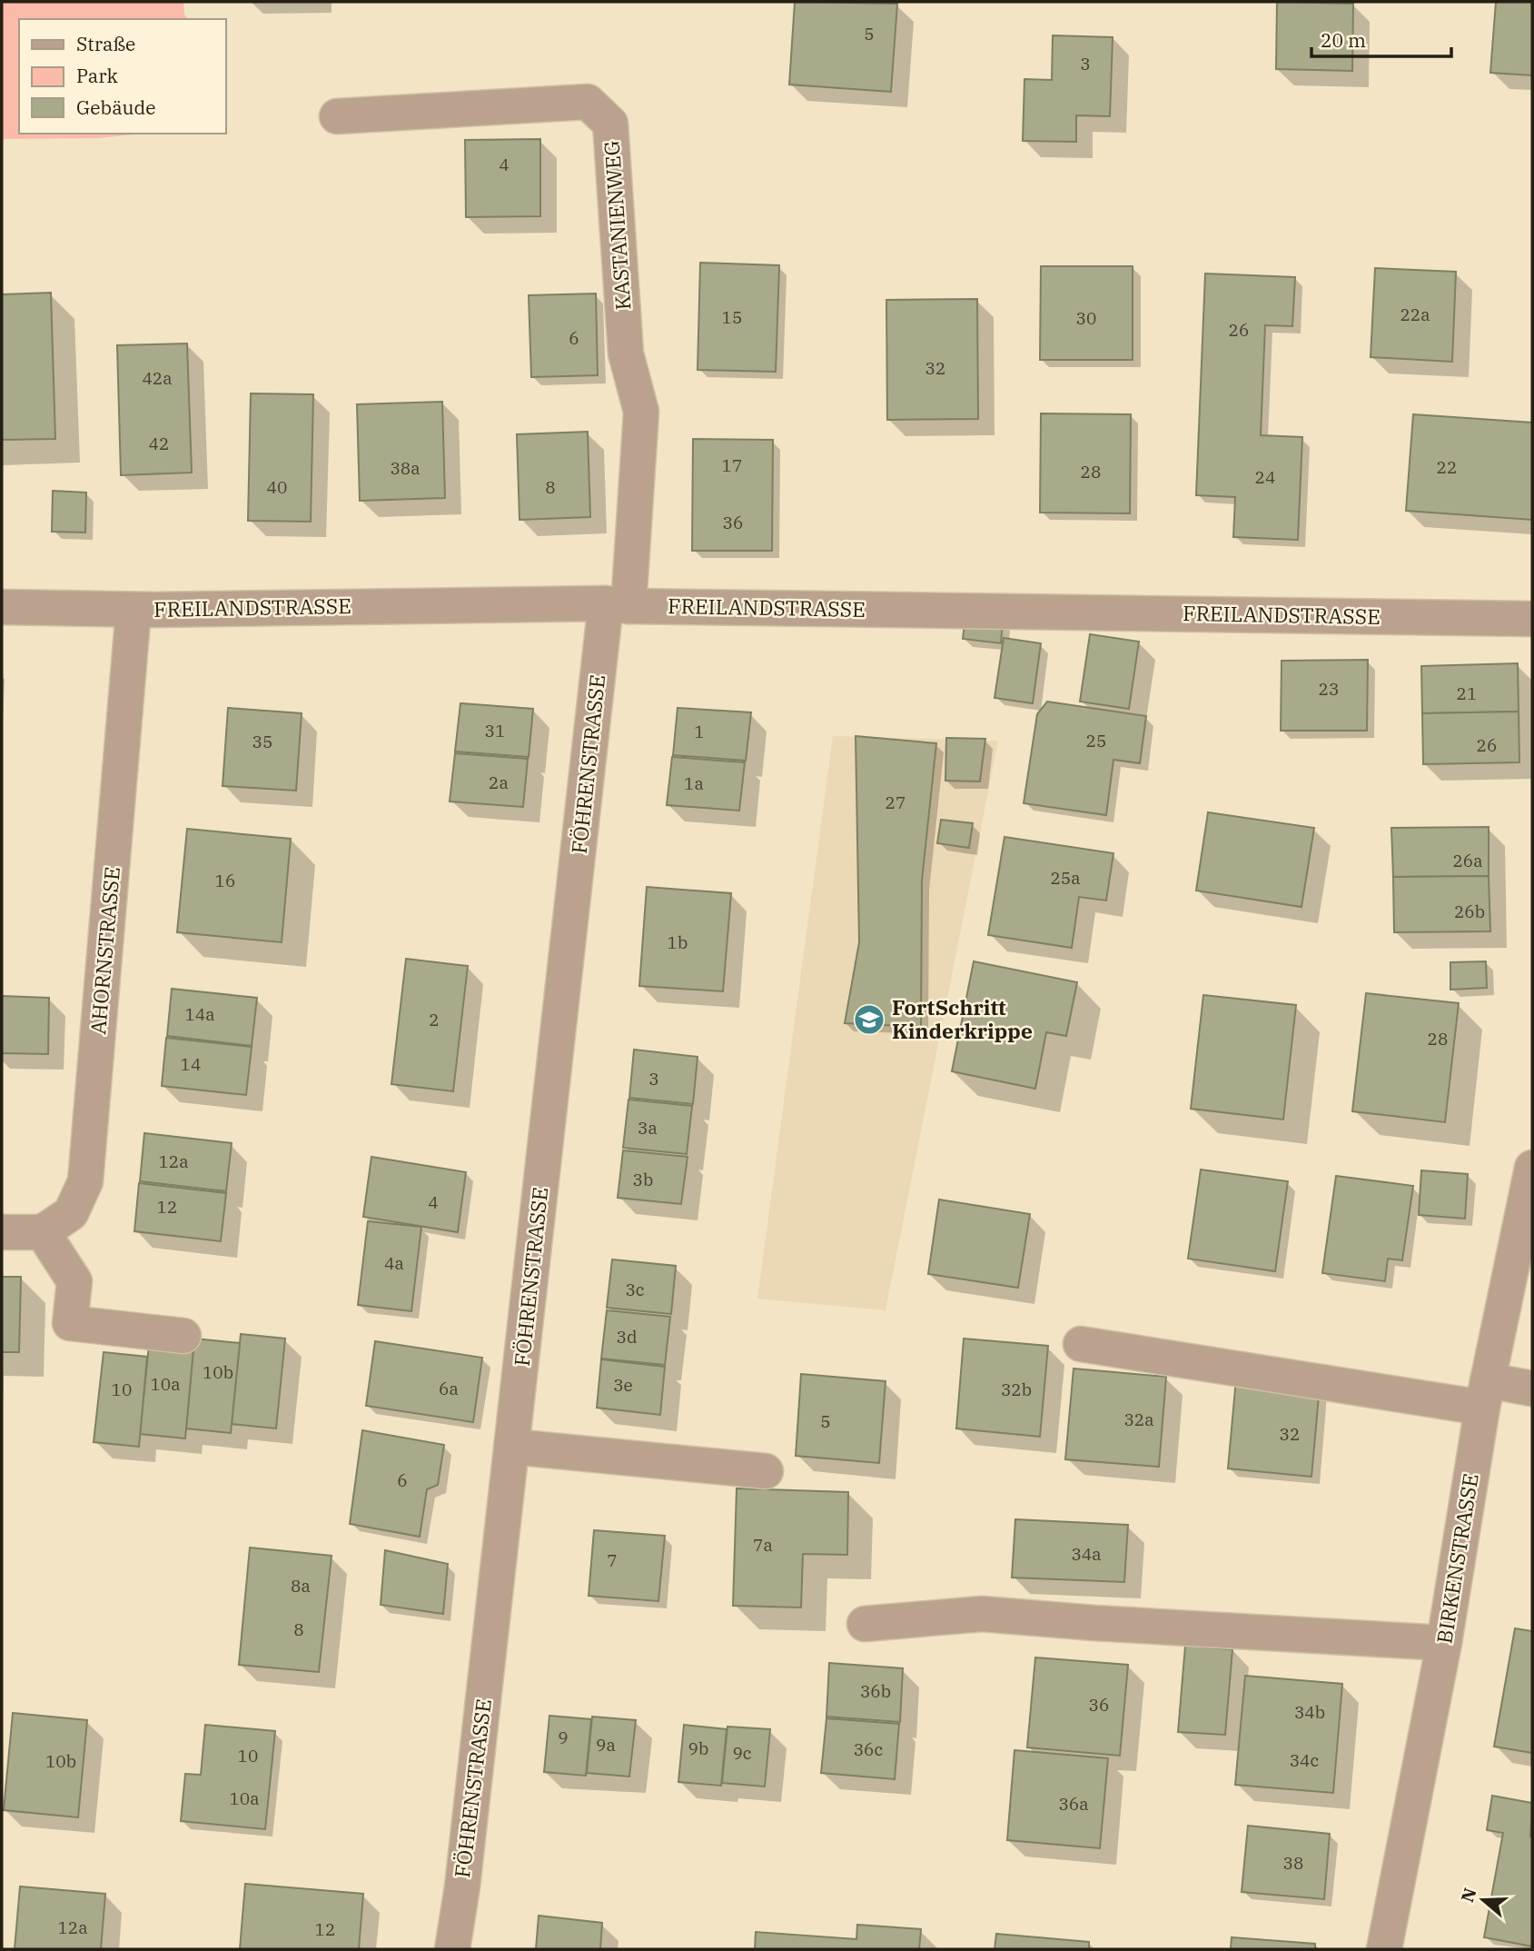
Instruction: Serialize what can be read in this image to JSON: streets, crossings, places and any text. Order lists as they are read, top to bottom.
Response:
{
  "streets": {
    "street": [
      "KASTANIENWEG",
      "FREILANDSTRASSE",
      "FÖHRENSTRASSE",
      "AHORNSTRASSE",
      "BIRKENSTRASSE"
    ]
  },
  "crossings": [
    ["KASTANIENWEG", "FREILANDSTRASSE"],
    ["KASTANIENWEG", "FÖHRENSTRASSE"],
    ["FREILANDSTRASSE", "FÖHRENSTRASSE"],
    ["FREILANDSTRASSE", "AHORNSTRASSE"]
  ],
  "places": {
    "school or university": ["FortSchritt Kinderkrippe"]
  },
  "house_numbers": [
    "5",
    "3",
    "4",
    "22a",
    "15",
    "30",
    "26",
    "6",
    "32",
    "42a",
    "42",
    "17",
    "22",
    "38a",
    "28",
    "24",
    "40",
    "8",
    "36",
    "23",
    "21",
    "31",
    "1",
    "25",
    "35",
    "26",
    "2a",
    "1a",
    "27",
    "26a",
    "25a",
    "16",
    "26b",
    "1b",
    "14a",
    "2",
    "28",
    "14",
    "3",
    "3a",
    "12a",
    "3b",
    "4",
    "12",
    "4a",
    "3c",
    "3d",
    "10b",
    "10a",
    "3e",
    "6a",
    "10",
    "32b",
    "32a",
    "5",
    "32",
    "6",
    "7a",
    "34a",
    "7",
    "8a",
    "8",
    "36b",
    "36",
    "34b",
    "9",
    "9a",
    "9b",
    "36c",
    "9c",
    "10",
    "34c",
    "10b",
    "10a",
    "36a",
    "38",
    "12a",
    "12"
  ],
  "legend": ["Straße", "Park", "Gebäude"],
  "scale_bar": "20 m",
  "north": "left"
}
